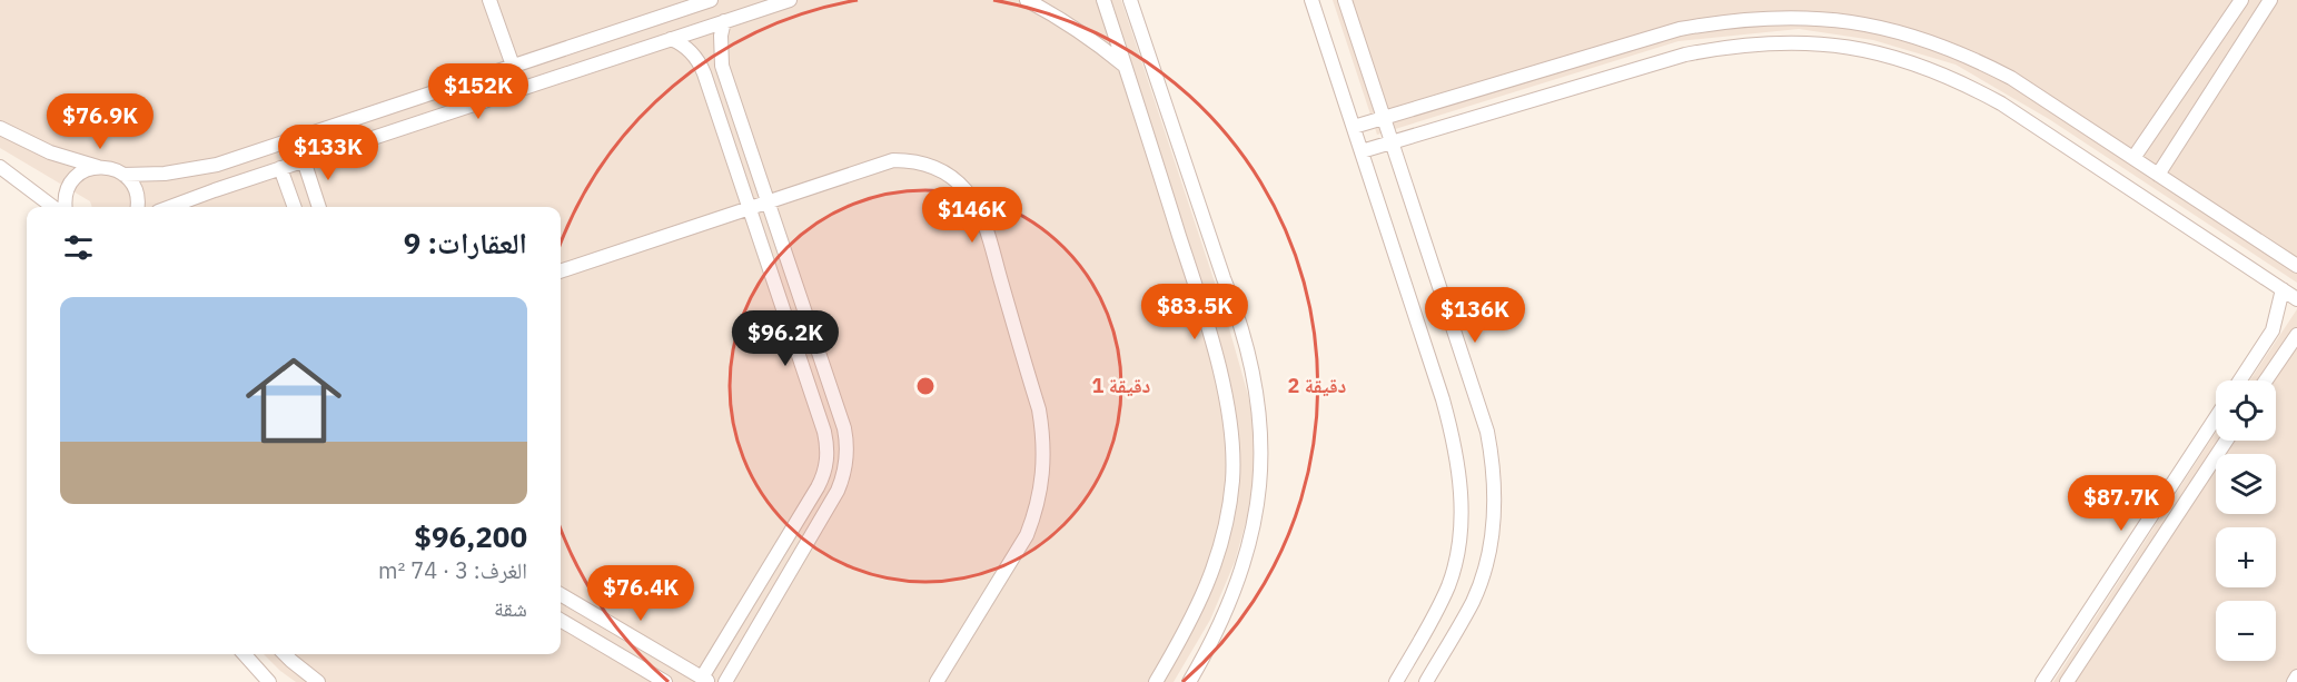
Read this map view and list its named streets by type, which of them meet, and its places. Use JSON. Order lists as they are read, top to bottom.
{
  "page": {
    "price": [
      "$152K",
      "$76.9K",
      "$133K",
      "$146K",
      "$83.5K",
      "$136K",
      "$96.2K",
      "$87.7K",
      "$76.4K"
    ],
    "heading": "العقارات: 9",
    "list": [
      {
        "name": "$96,200",
        "note": "الغرف: 3 · 74 m² · شقة"
      }
    ],
    "map_buttons": ["+", "−"]
  },
  "rings": ["1 دقيقة", "2 دقيقة"]
}
